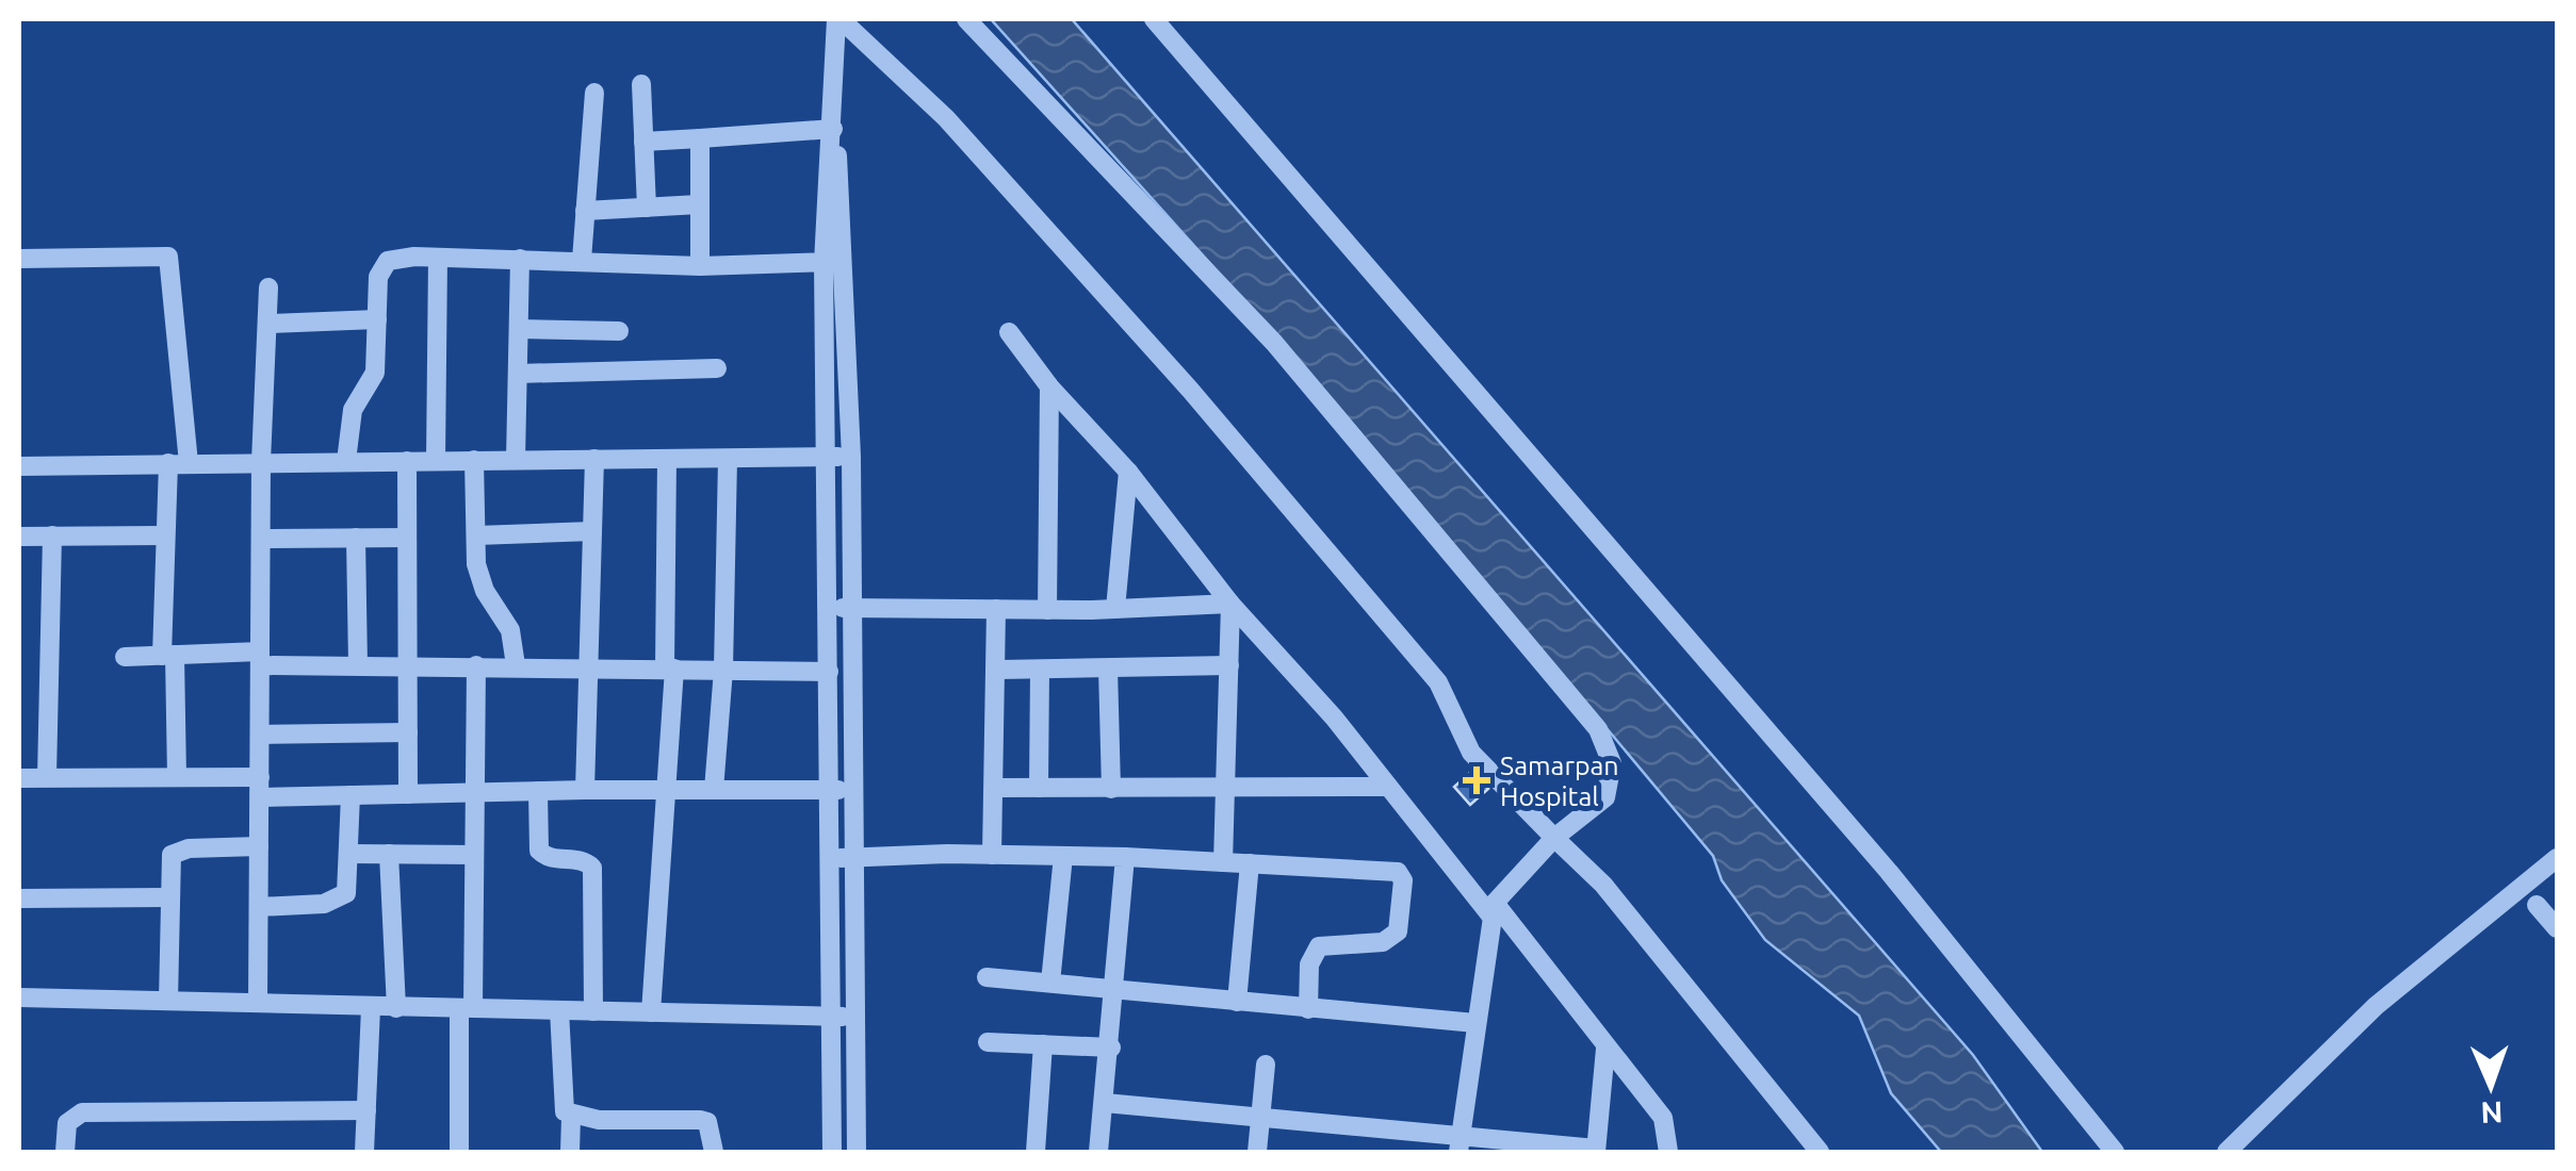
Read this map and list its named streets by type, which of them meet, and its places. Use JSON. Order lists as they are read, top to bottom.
{
  "places": {
    "health": ["Samarpan Hospital"]
  },
  "north": "bottom"
}
